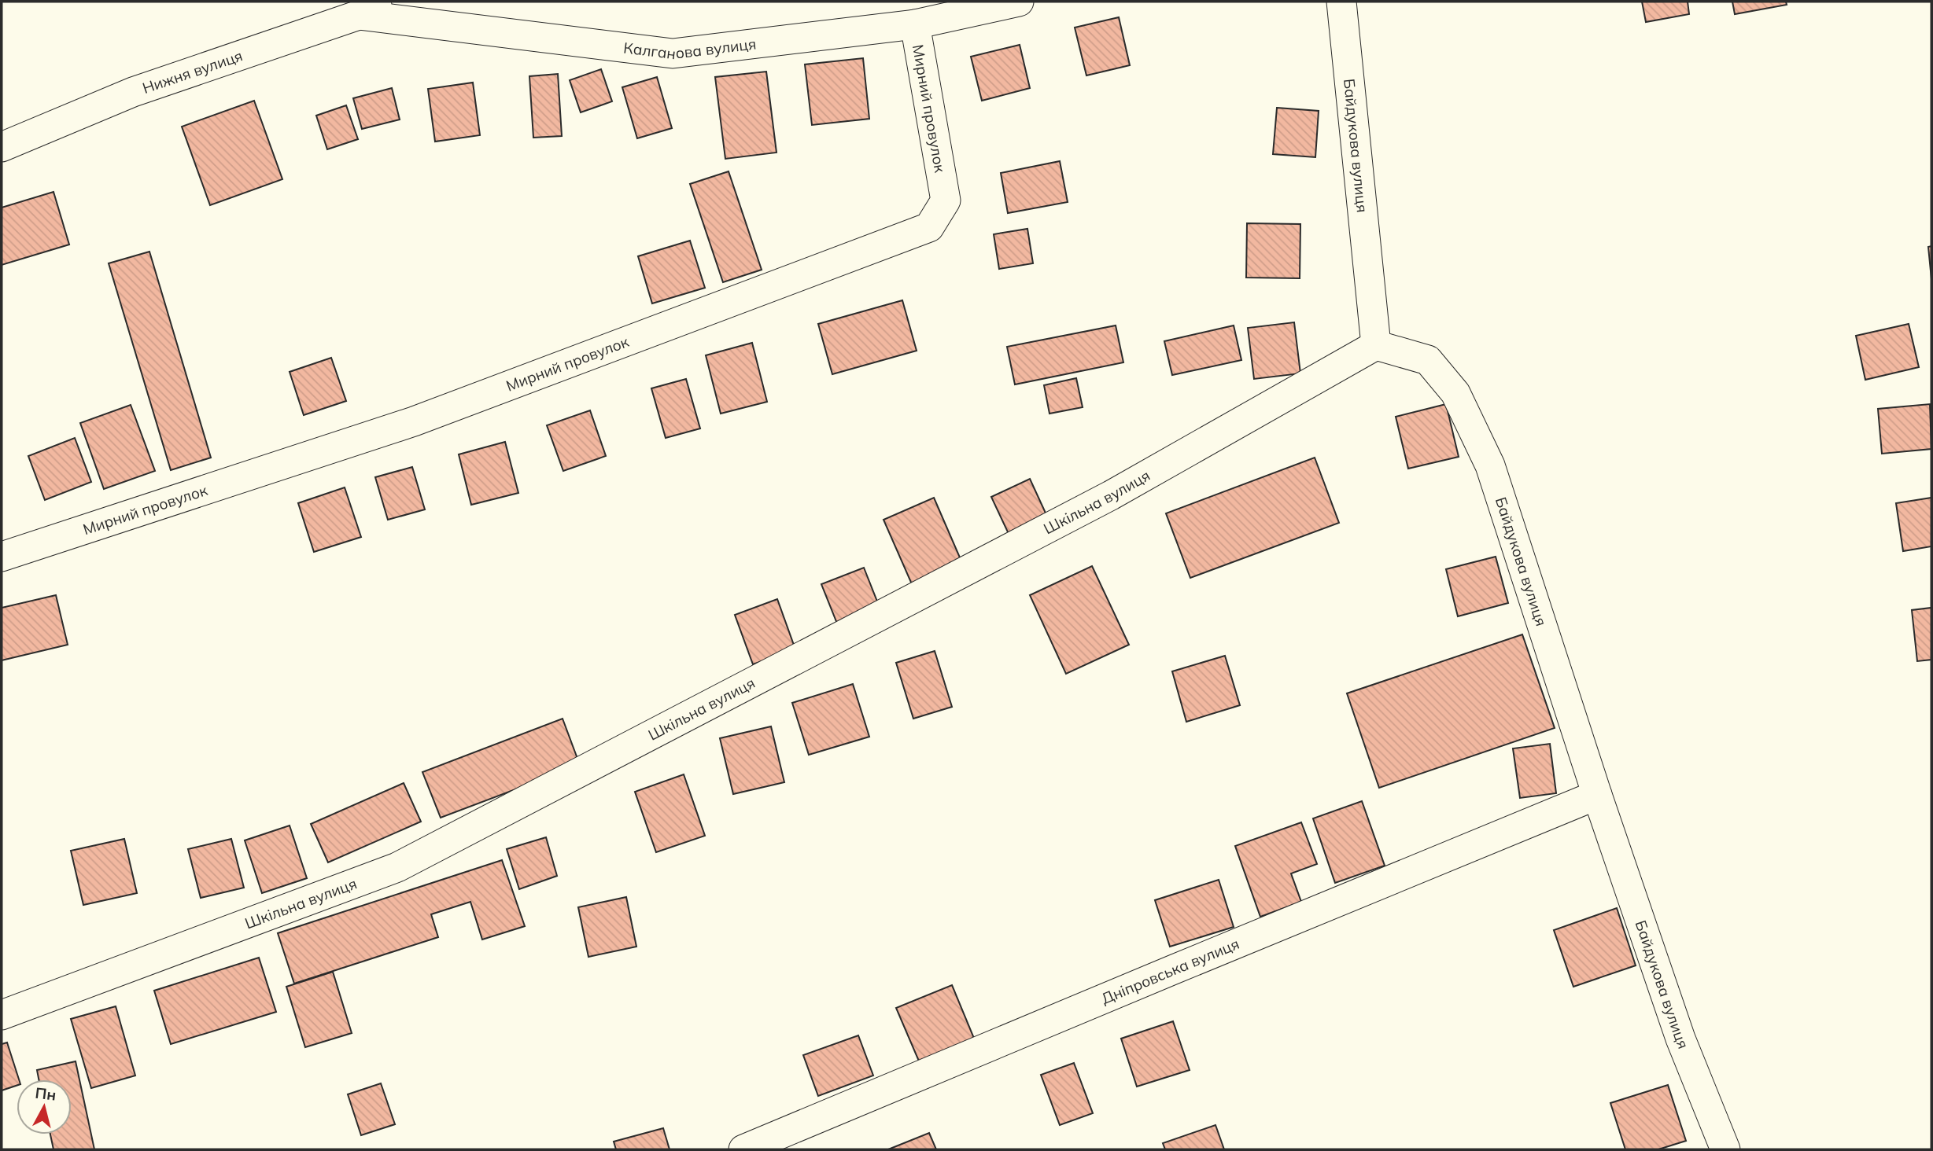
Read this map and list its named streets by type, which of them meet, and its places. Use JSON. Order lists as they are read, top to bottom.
{
  "streets": {
    "street": [
      "Калганова вулиця",
      "Нижня вулиця",
      "Мирний провулок",
      "Байдукова вулиця",
      "Шкільна вулиця",
      "Дніпровська вулиця"
    ]
  },
  "crossings": [
    ["Калганова вулиця", "Нижня вулиця"],
    ["Калганова вулиця", "Мирний провулок"],
    ["Байдукова вулиця", "Шкільна вулиця"],
    ["Байдукова вулиця", "Дніпровська вулиця"]
  ],
  "north": "top"
}
